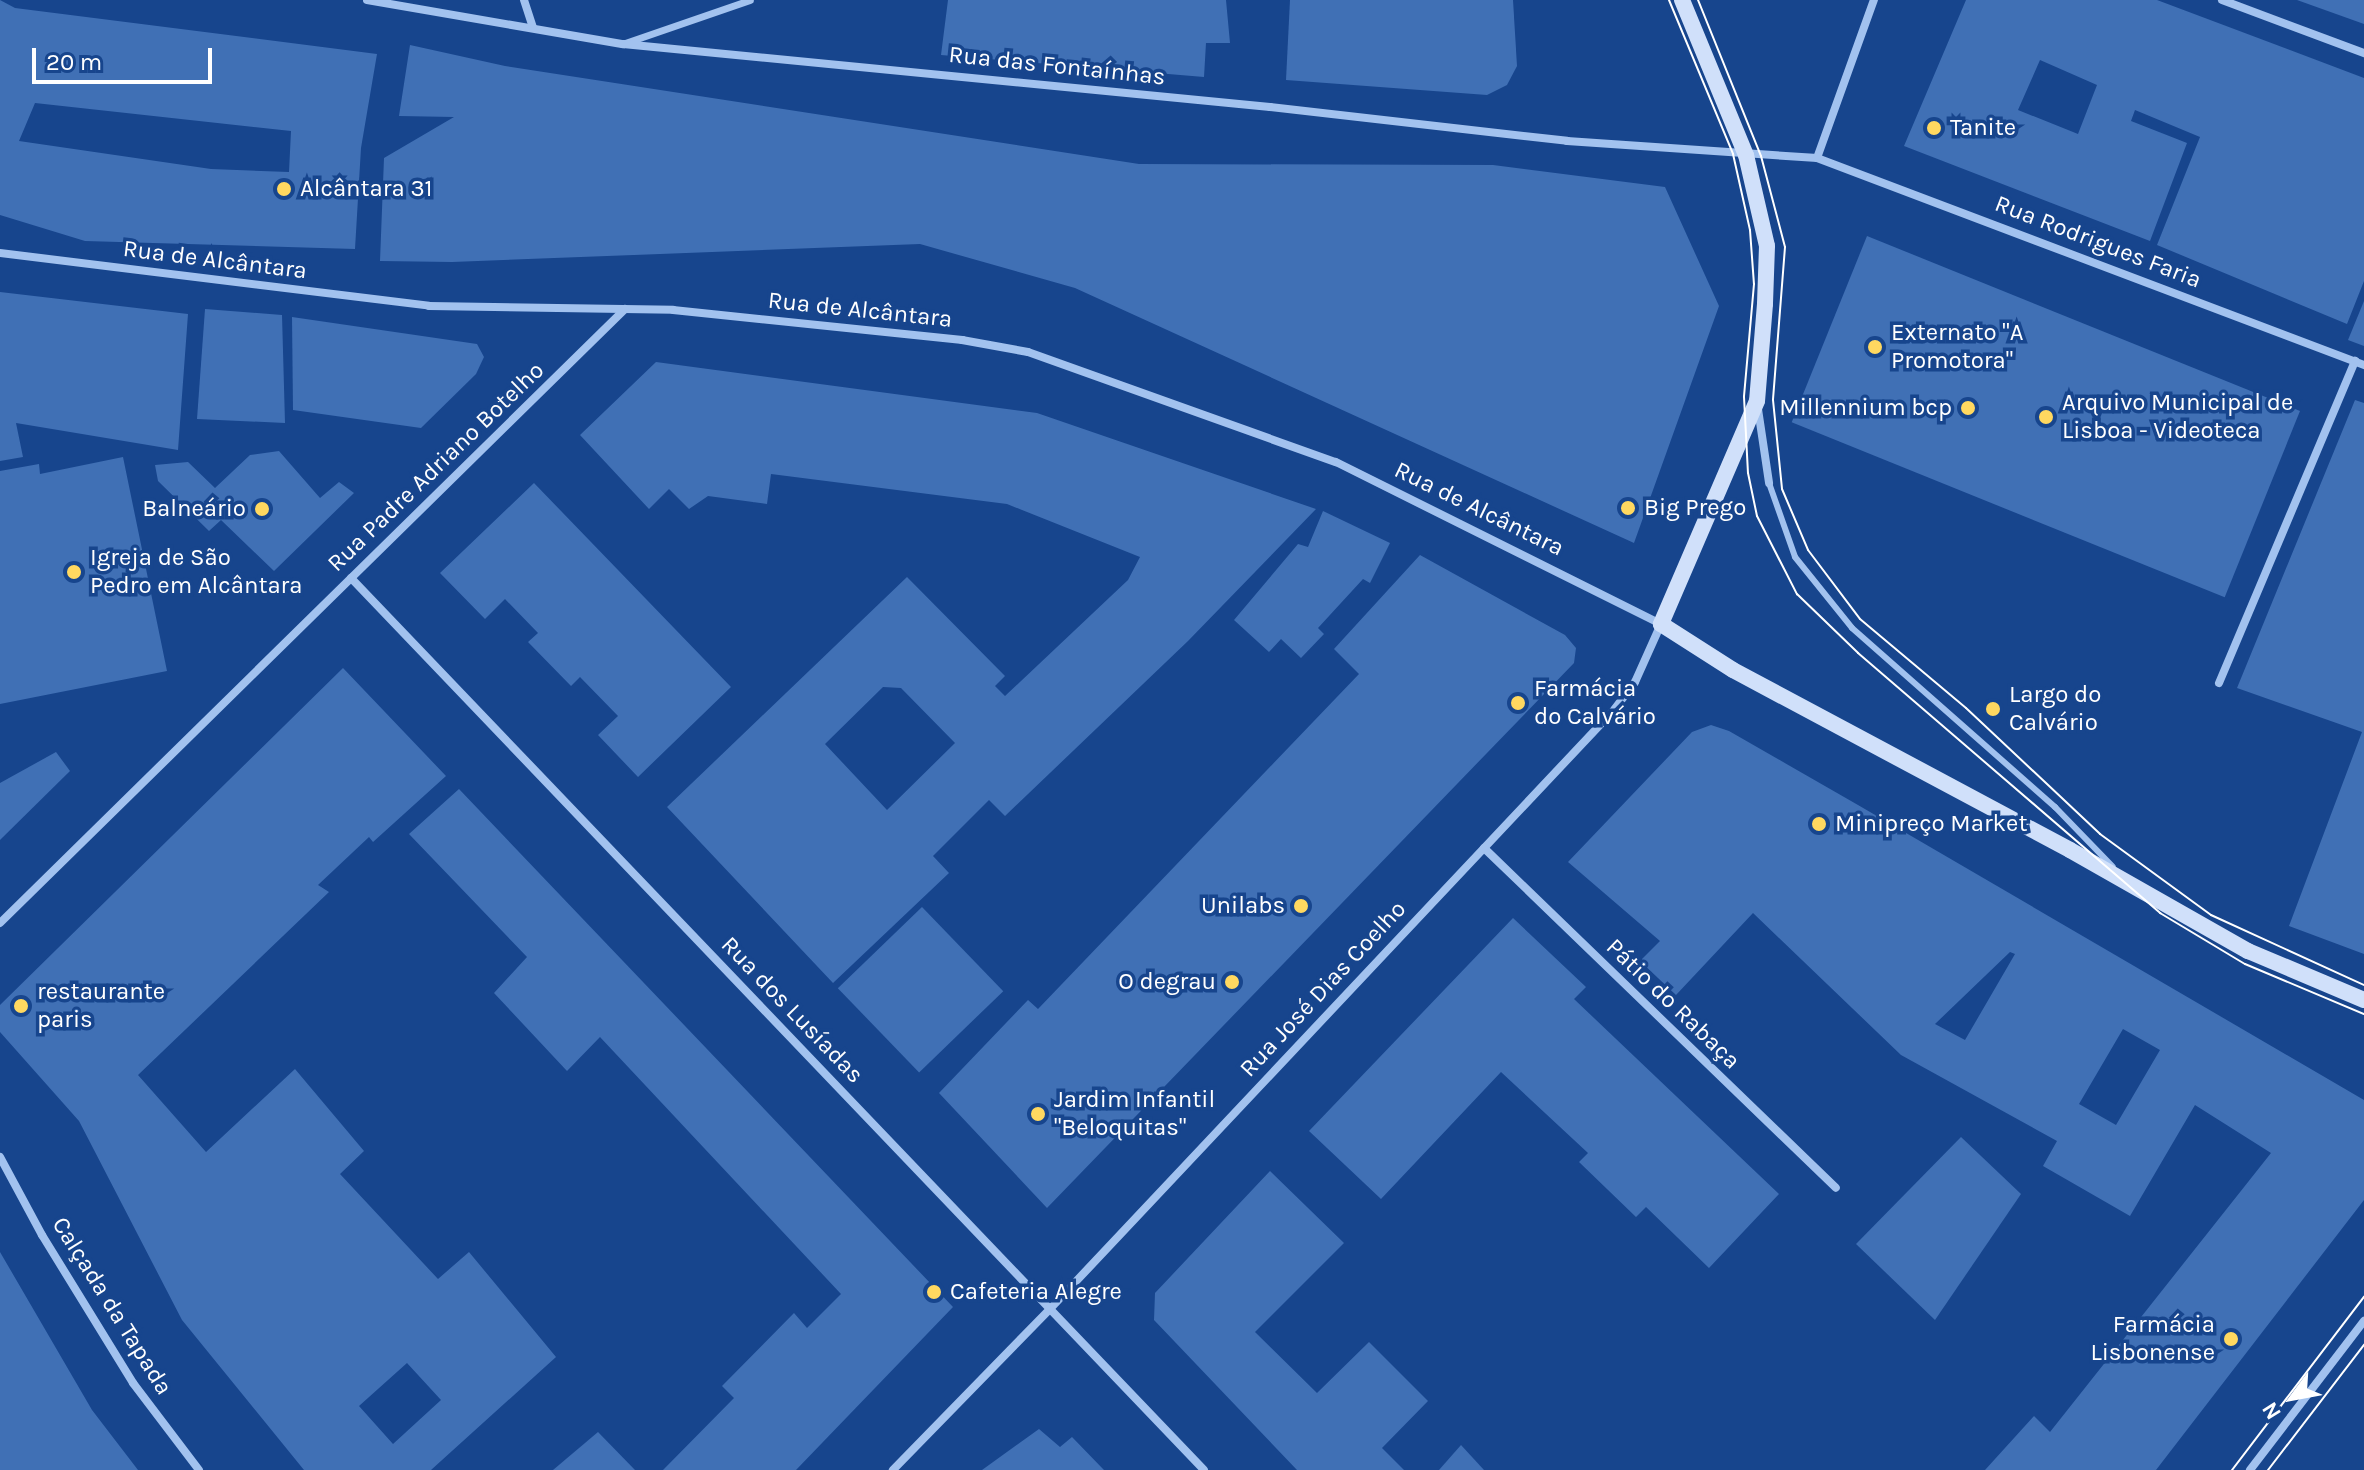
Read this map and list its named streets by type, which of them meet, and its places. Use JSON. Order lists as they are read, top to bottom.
{
  "streets": {
    "street": [
      "Rua das Fontaínhas",
      "Rua Rodrigues Faria",
      "Rua de Alcântara",
      "Rua Padre Adriano Botelho",
      "Rua José Dias Coelho",
      "Pátio do Rabaça",
      "Rua dos Lusíadas",
      "Calçada da Tapada"
    ]
  },
  "crossings": [
    ["Rua das Fontaínhas", "Rua Rodrigues Faria"],
    ["Rua de Alcântara", "Rua Padre Adriano Botelho"],
    ["Rua de Alcântara", "Rua José Dias Coelho"],
    ["Rua Padre Adriano Botelho", "Rua dos Lusíadas"],
    ["Rua José Dias Coelho", "Pátio do Rabaça"],
    ["Rua José Dias Coelho", "Rua dos Lusíadas"]
  ],
  "places": [
    "Tanite",
    "Alcântara 31",
    "Externato \"A Promotora\"",
    "Millennium bcp",
    "Arquivo Municipal de Lisboa - Videoteca",
    "Big Prego",
    "Balneário",
    "Igreja de São Pedro em Alcântara",
    "Farmácia do Calvário",
    "Largo do Calvário",
    "Minipreço Market",
    "Unilabs",
    "O degrau",
    "restaurante paris",
    "Jardim Infantil \"Beloquitas\"",
    "Cafeteria Alegre",
    "Farmácia Lisbonense"
  ],
  "scale_bar": "20 m",
  "north": "bottom left"
}
